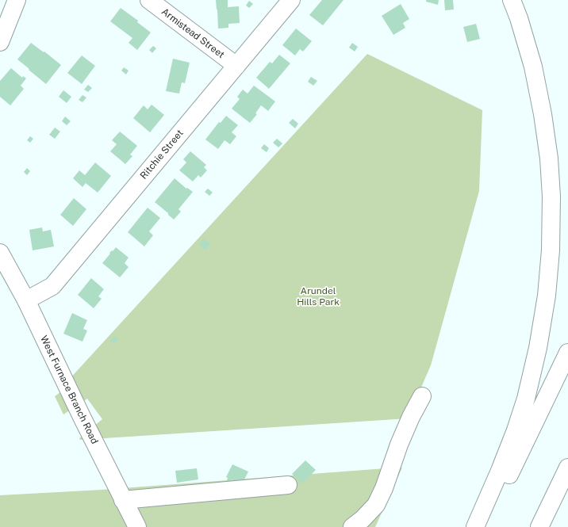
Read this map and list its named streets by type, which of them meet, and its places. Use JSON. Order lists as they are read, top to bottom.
{
  "streets": {
    "main road": ["Armistead Street", "Ritchie Street", "West Furnace Branch Road"]
  },
  "crossings": [
    ["Armistead Street", "Ritchie Street"],
    ["Ritchie Street", "West Furnace Branch Road"]
  ],
  "parks": ["Arundel Hills Park"]
}
